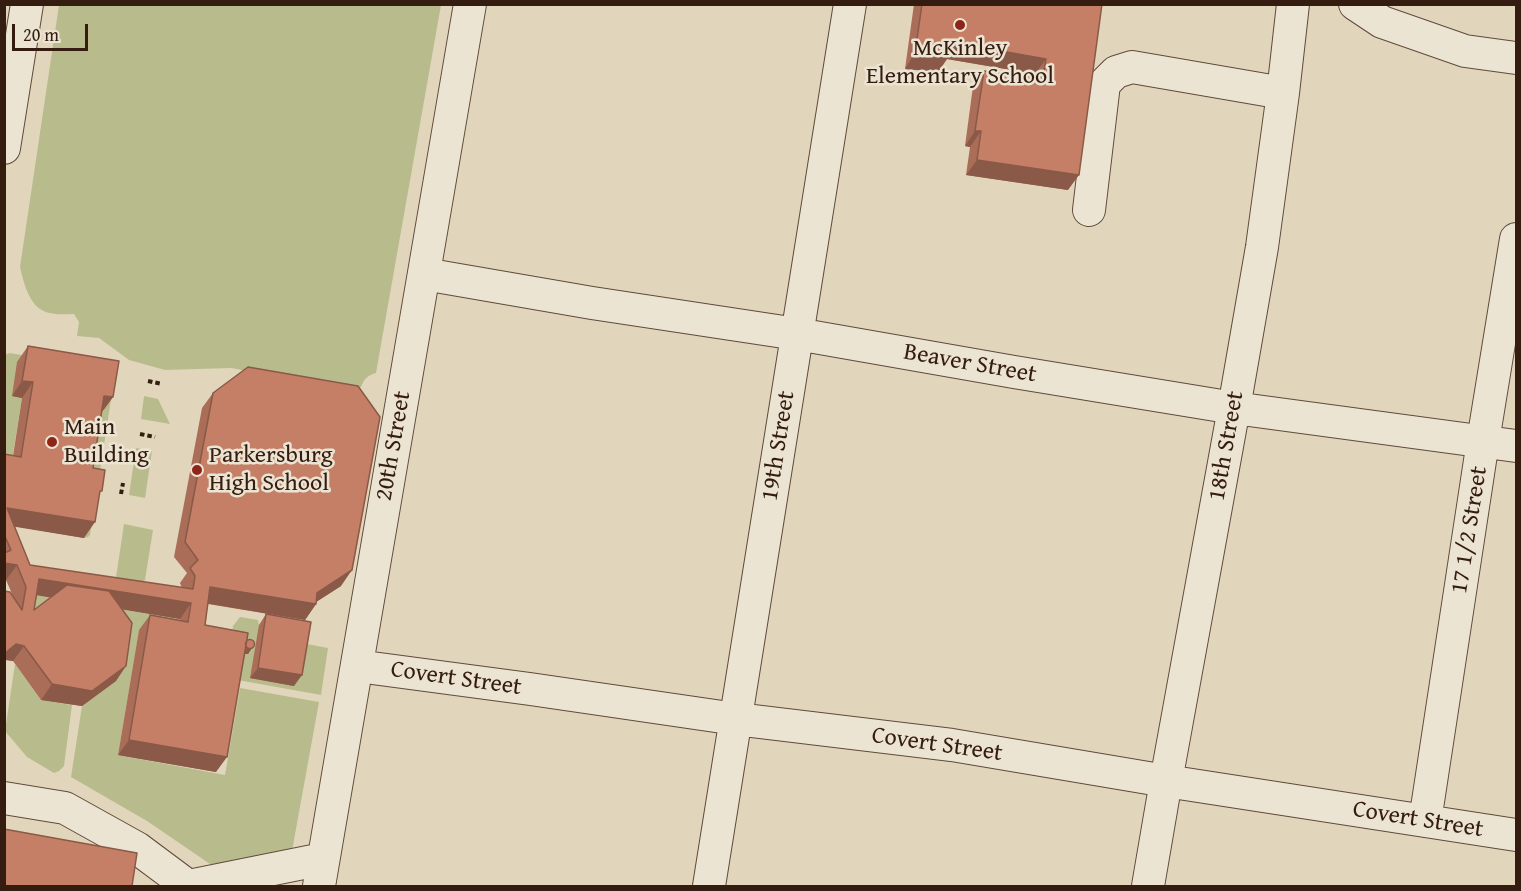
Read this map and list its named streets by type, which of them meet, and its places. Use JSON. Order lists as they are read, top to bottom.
{
  "streets": {
    "street": [
      "Beaver Street",
      "20th Street",
      "19th Street",
      "18th Street",
      "17 1/2 Street",
      "Covert Street"
    ]
  },
  "crossings": [
    ["Beaver Street", "20th Street"],
    ["Beaver Street", "19th Street"],
    ["Beaver Street", "18th Street"],
    ["Beaver Street", "17 1/2 Street"],
    ["20th Street", "Covert Street"],
    ["19th Street", "Covert Street"],
    ["18th Street", "Covert Street"],
    ["17 1/2 Street", "Covert Street"]
  ],
  "places": ["McKinley Elementary School", "Main Building", "Parkersburg High School"],
  "scale_bar": "20 m"
}
